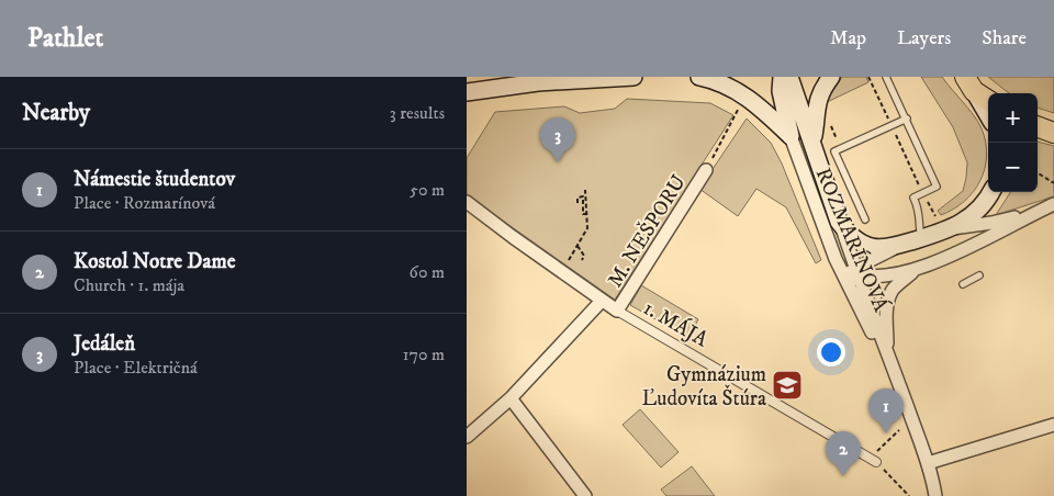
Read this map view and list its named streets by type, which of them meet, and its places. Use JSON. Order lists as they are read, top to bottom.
{
  "streets": {
    "street": ["M. NEŠPORU", "ROZMARÍNOVÁ", "1. MÁJA"]
  },
  "crossings": [
    ["M. NEŠPORU", "1. MÁJA"]
  ],
  "places": {
    "school or university": ["Gymnázium Ľudovíta Štúra"]
  },
  "page": {
    "header": "Pathlet",
    "nav": ["Map", "Layers", "Share"],
    "heading": ["Nearby", "3 results"],
    "map_buttons": ["+", "−"],
    "pins": ["3", "1", "2"],
    "list": [
      {
        "mark": "1",
        "name": "Námestie študentov",
        "note": "Place · Rozmarínová",
        "value": "50 m"
      },
      {
        "mark": "2",
        "name": "Kostol Notre Dame",
        "note": "Church · 1. mája",
        "value": "60 m"
      },
      {
        "mark": "3",
        "name": "Jedáleň",
        "note": "Place · Električná",
        "value": "170 m"
      }
    ]
  }
}
